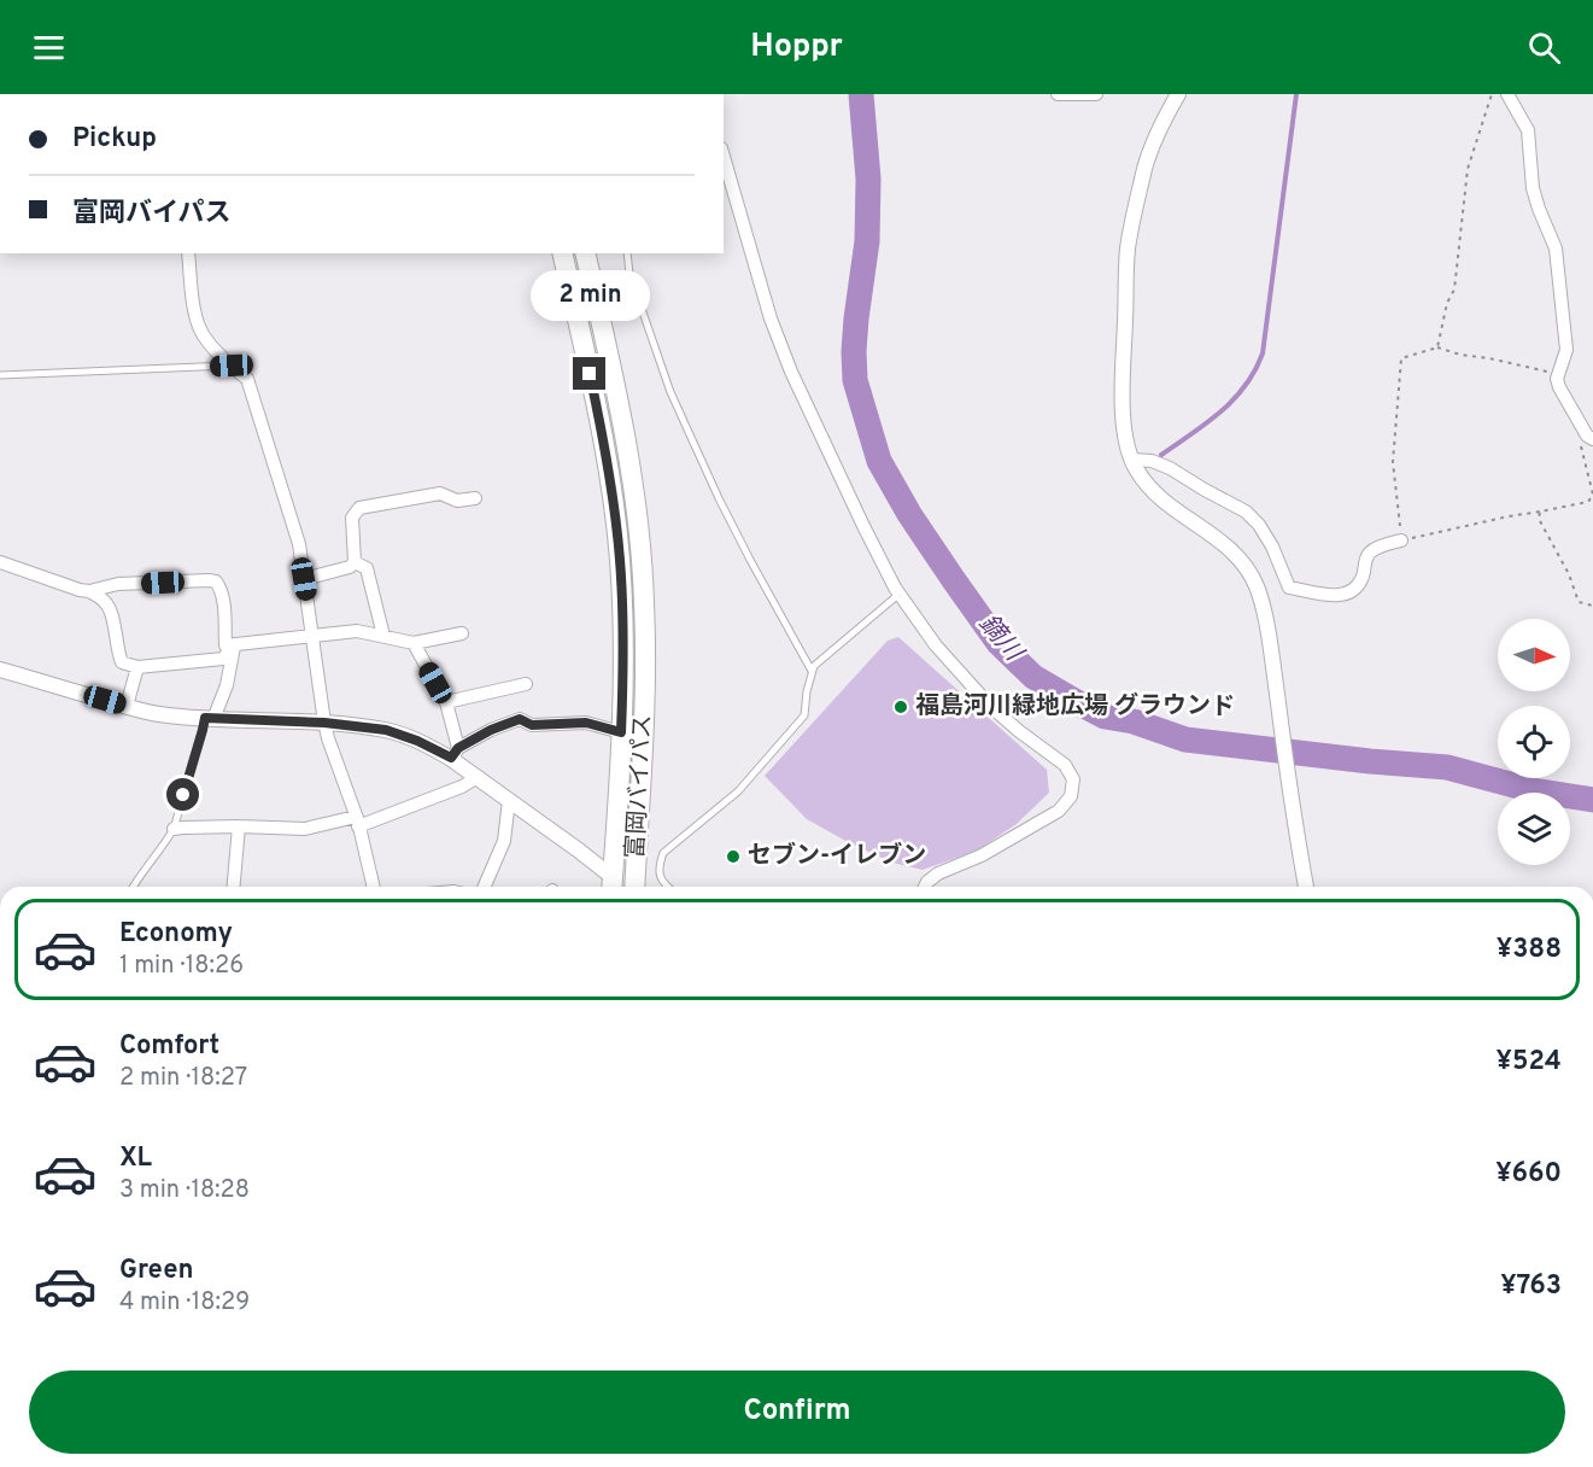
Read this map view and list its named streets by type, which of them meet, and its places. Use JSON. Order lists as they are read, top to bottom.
{
  "streets": {
    "highway": ["富岡バイパス"]
  },
  "water": ["鏑川"],
  "places": ["福島河川緑地広場 グラウンド", "セブン-イレブン"],
  "north": "right",
  "page": {
    "header": "Hoppr",
    "banner": ["Pickup", "富岡バイパス"],
    "bubble": "2 min",
    "list": [
      {
        "name": "Economy",
        "note": "1 min · 18:26",
        "value": "¥388"
      },
      {
        "name": "Comfort",
        "note": "2 min · 18:27",
        "value": "¥524"
      },
      {
        "name": "XL",
        "note": "3 min · 18:28",
        "value": "¥660"
      },
      {
        "name": "Green",
        "note": "4 min · 18:29",
        "value": "¥763"
      }
    ],
    "buttons": "Confirm"
  }
}
